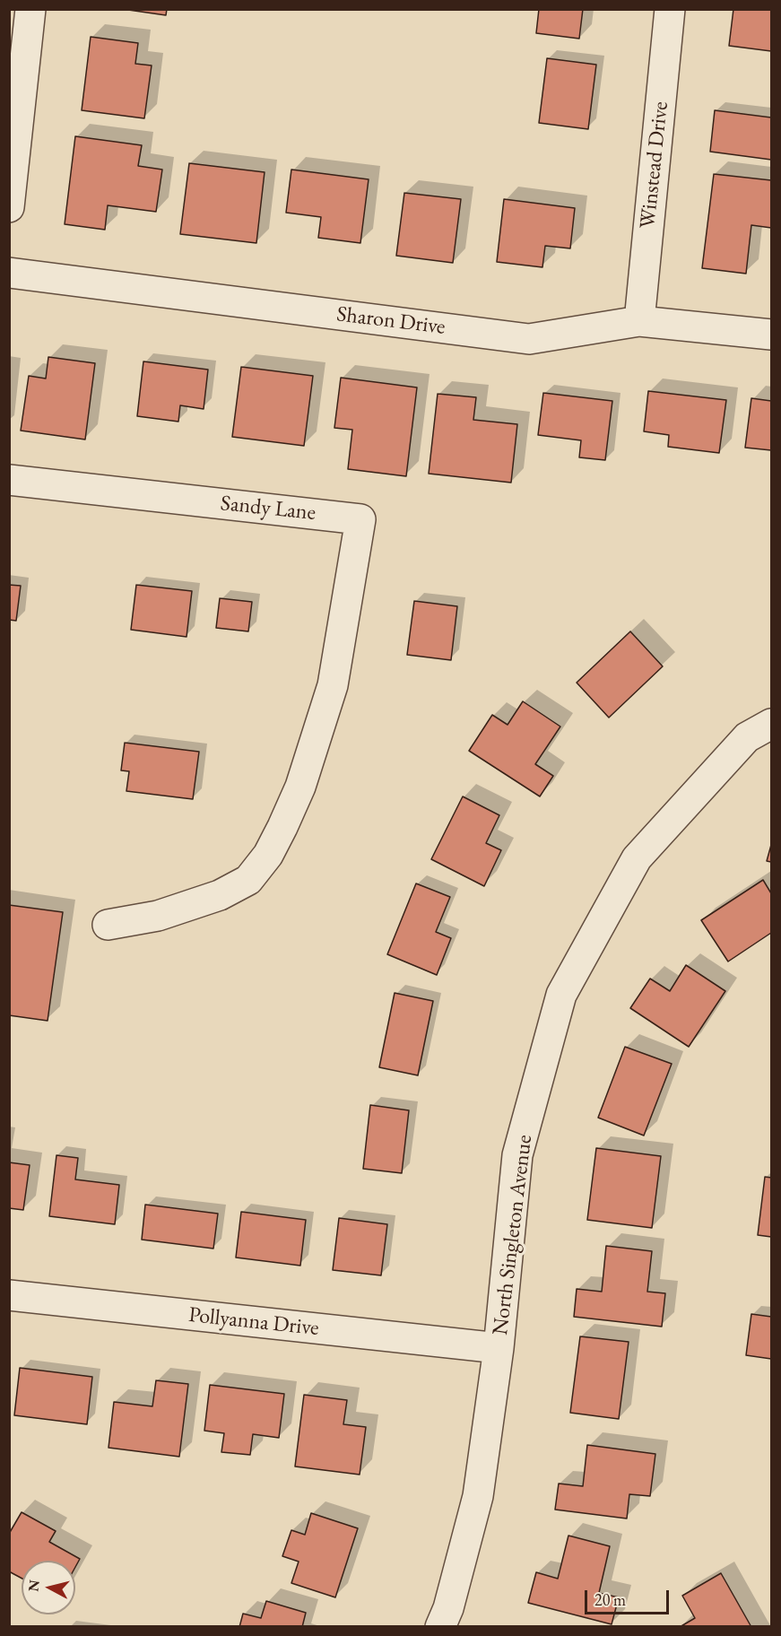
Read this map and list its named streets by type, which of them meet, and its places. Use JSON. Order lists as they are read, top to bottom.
{
  "streets": {
    "street": [
      "Winstead Drive",
      "Sharon Drive",
      "Sandy Lane",
      "North Singleton Avenue",
      "Pollyanna Drive"
    ]
  },
  "crossings": [
    ["Winstead Drive", "Sharon Drive"],
    ["North Singleton Avenue", "Pollyanna Drive"]
  ],
  "scale_bar": "20 m",
  "north": "left"
}
